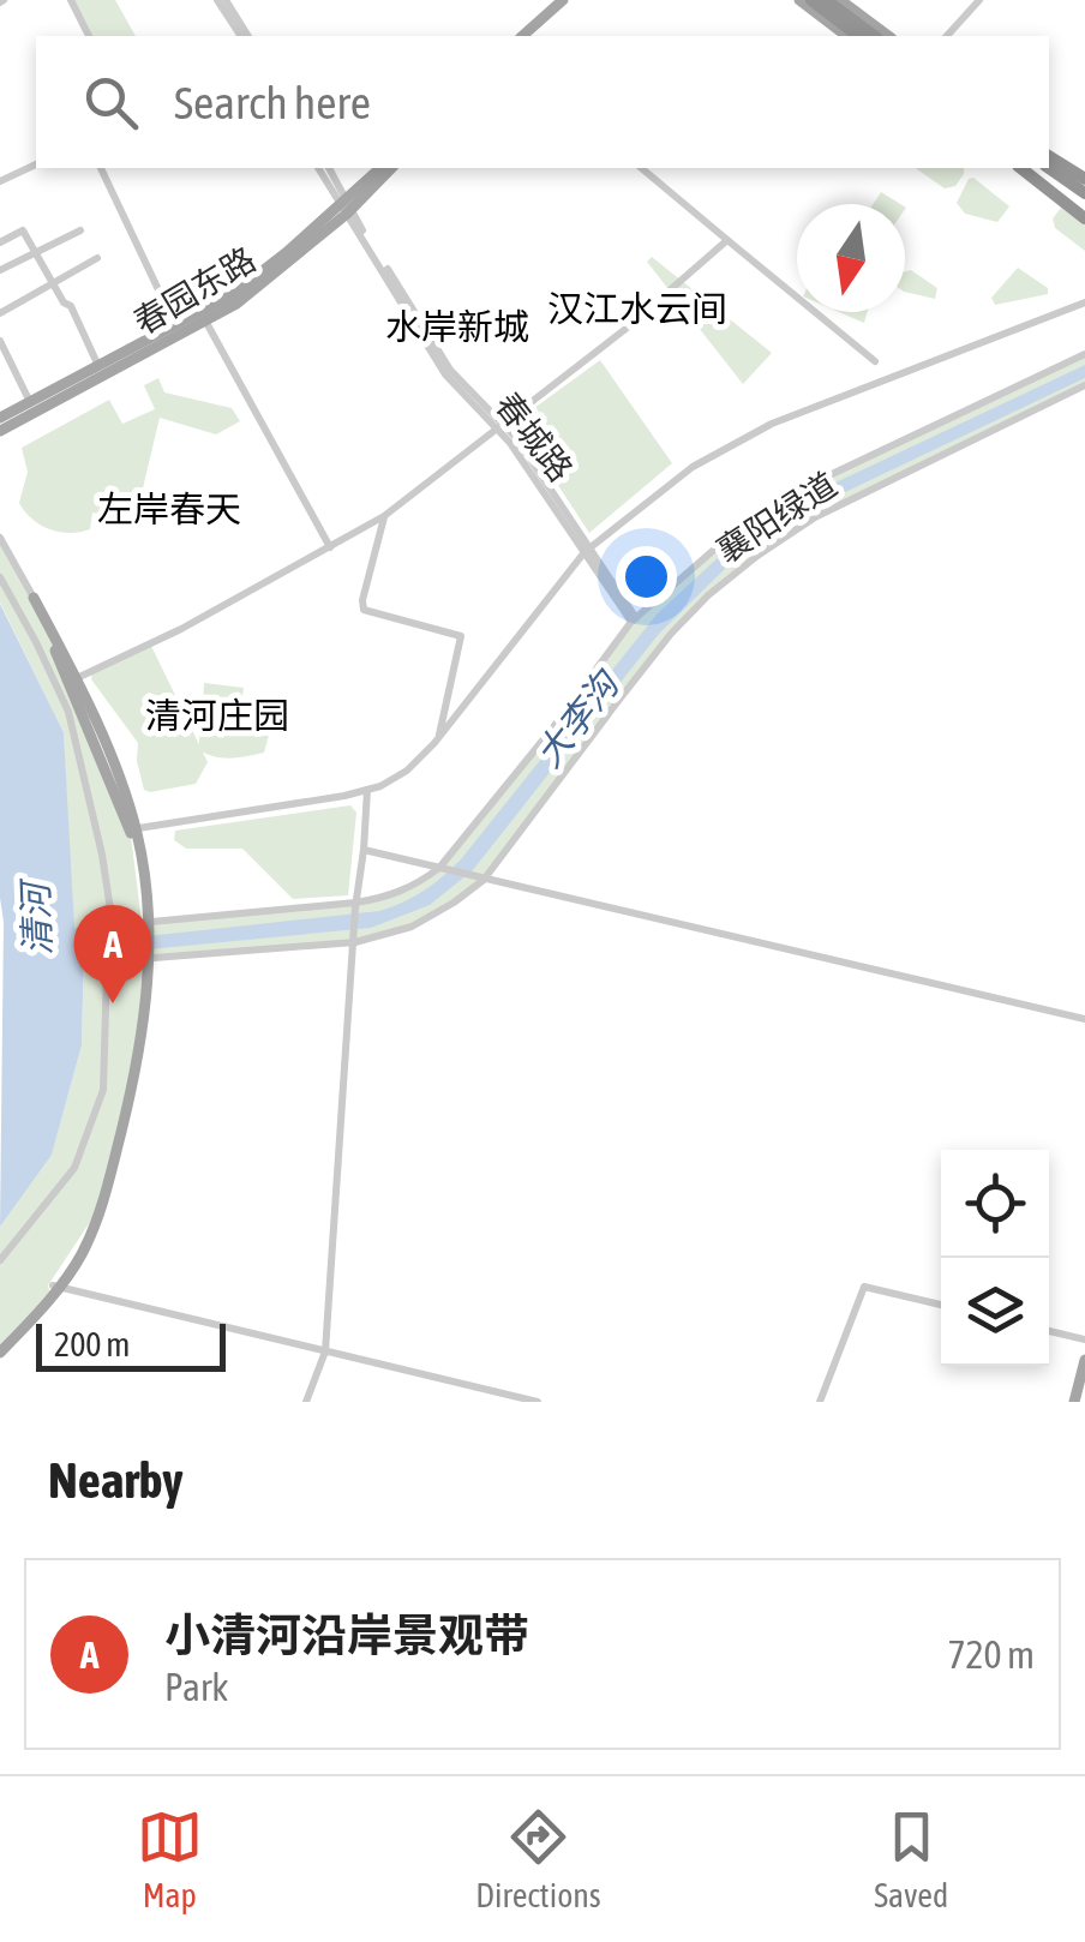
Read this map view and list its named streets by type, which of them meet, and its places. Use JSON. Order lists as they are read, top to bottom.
{
  "streets": {
    "main road": ["春园东路"],
    "street": ["春城路", "襄阳绿道"]
  },
  "crossings": [
    ["春园东路", "春城路"]
  ],
  "districts": [
    "汉江水云间",
    "水岸新城",
    "左岸春天",
    "清河庄园"
  ],
  "water": ["大李沟", "清河"],
  "scale_bar": "200 m",
  "north": "bottom",
  "page": {
    "search": "Search here",
    "pins": "A",
    "scale": "200 m",
    "heading": "Nearby",
    "list": [
      {
        "mark": "A",
        "name": "小清河沿岸景观带",
        "note": "Park",
        "value": "720 m"
      }
    ],
    "nav": ["Map", "Directions", "Saved"]
  }
}
